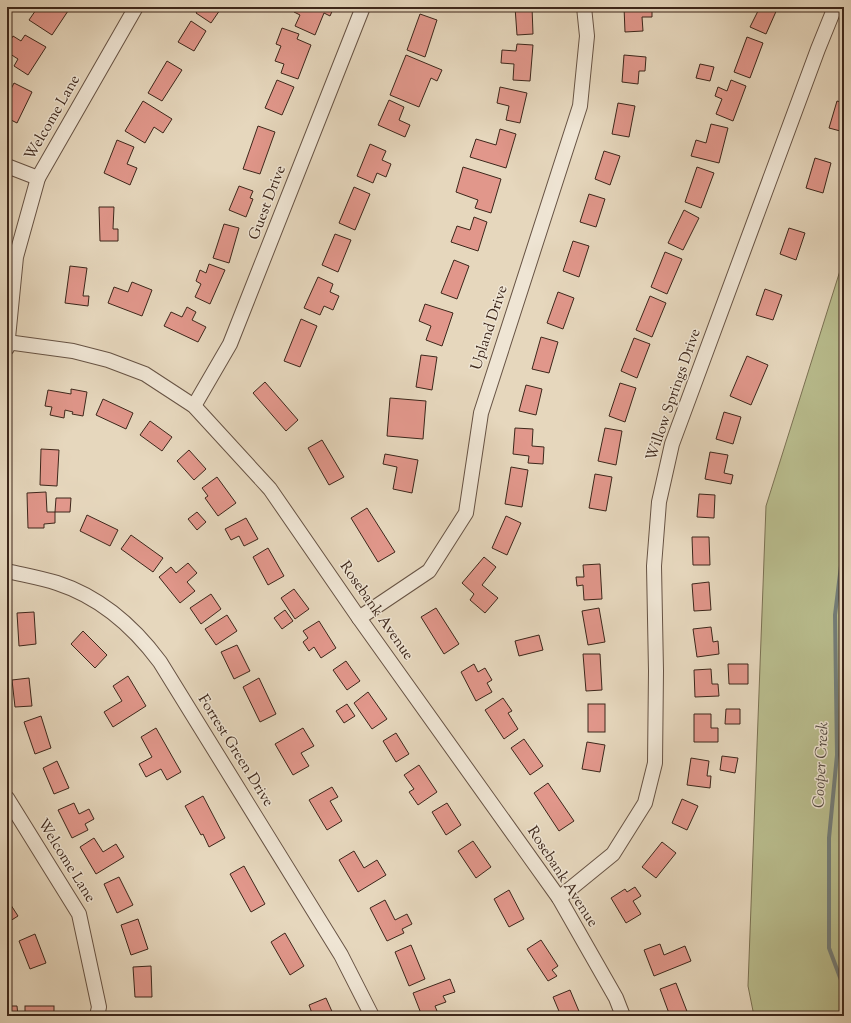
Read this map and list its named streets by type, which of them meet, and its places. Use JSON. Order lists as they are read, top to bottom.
{
  "streets": {
    "street": [
      "Welcome Lane",
      "Guest Drive",
      "Upland Drive",
      "Willow Springs Drive",
      "Rosebank Avenue",
      "Forrest Green Drive"
    ]
  },
  "crossings": [
    ["Welcome Lane", "Rosebank Avenue"],
    ["Guest Drive", "Rosebank Avenue"],
    ["Upland Drive", "Rosebank Avenue"],
    ["Willow Springs Drive", "Rosebank Avenue"]
  ],
  "water": ["Cooper Creek"]
}
